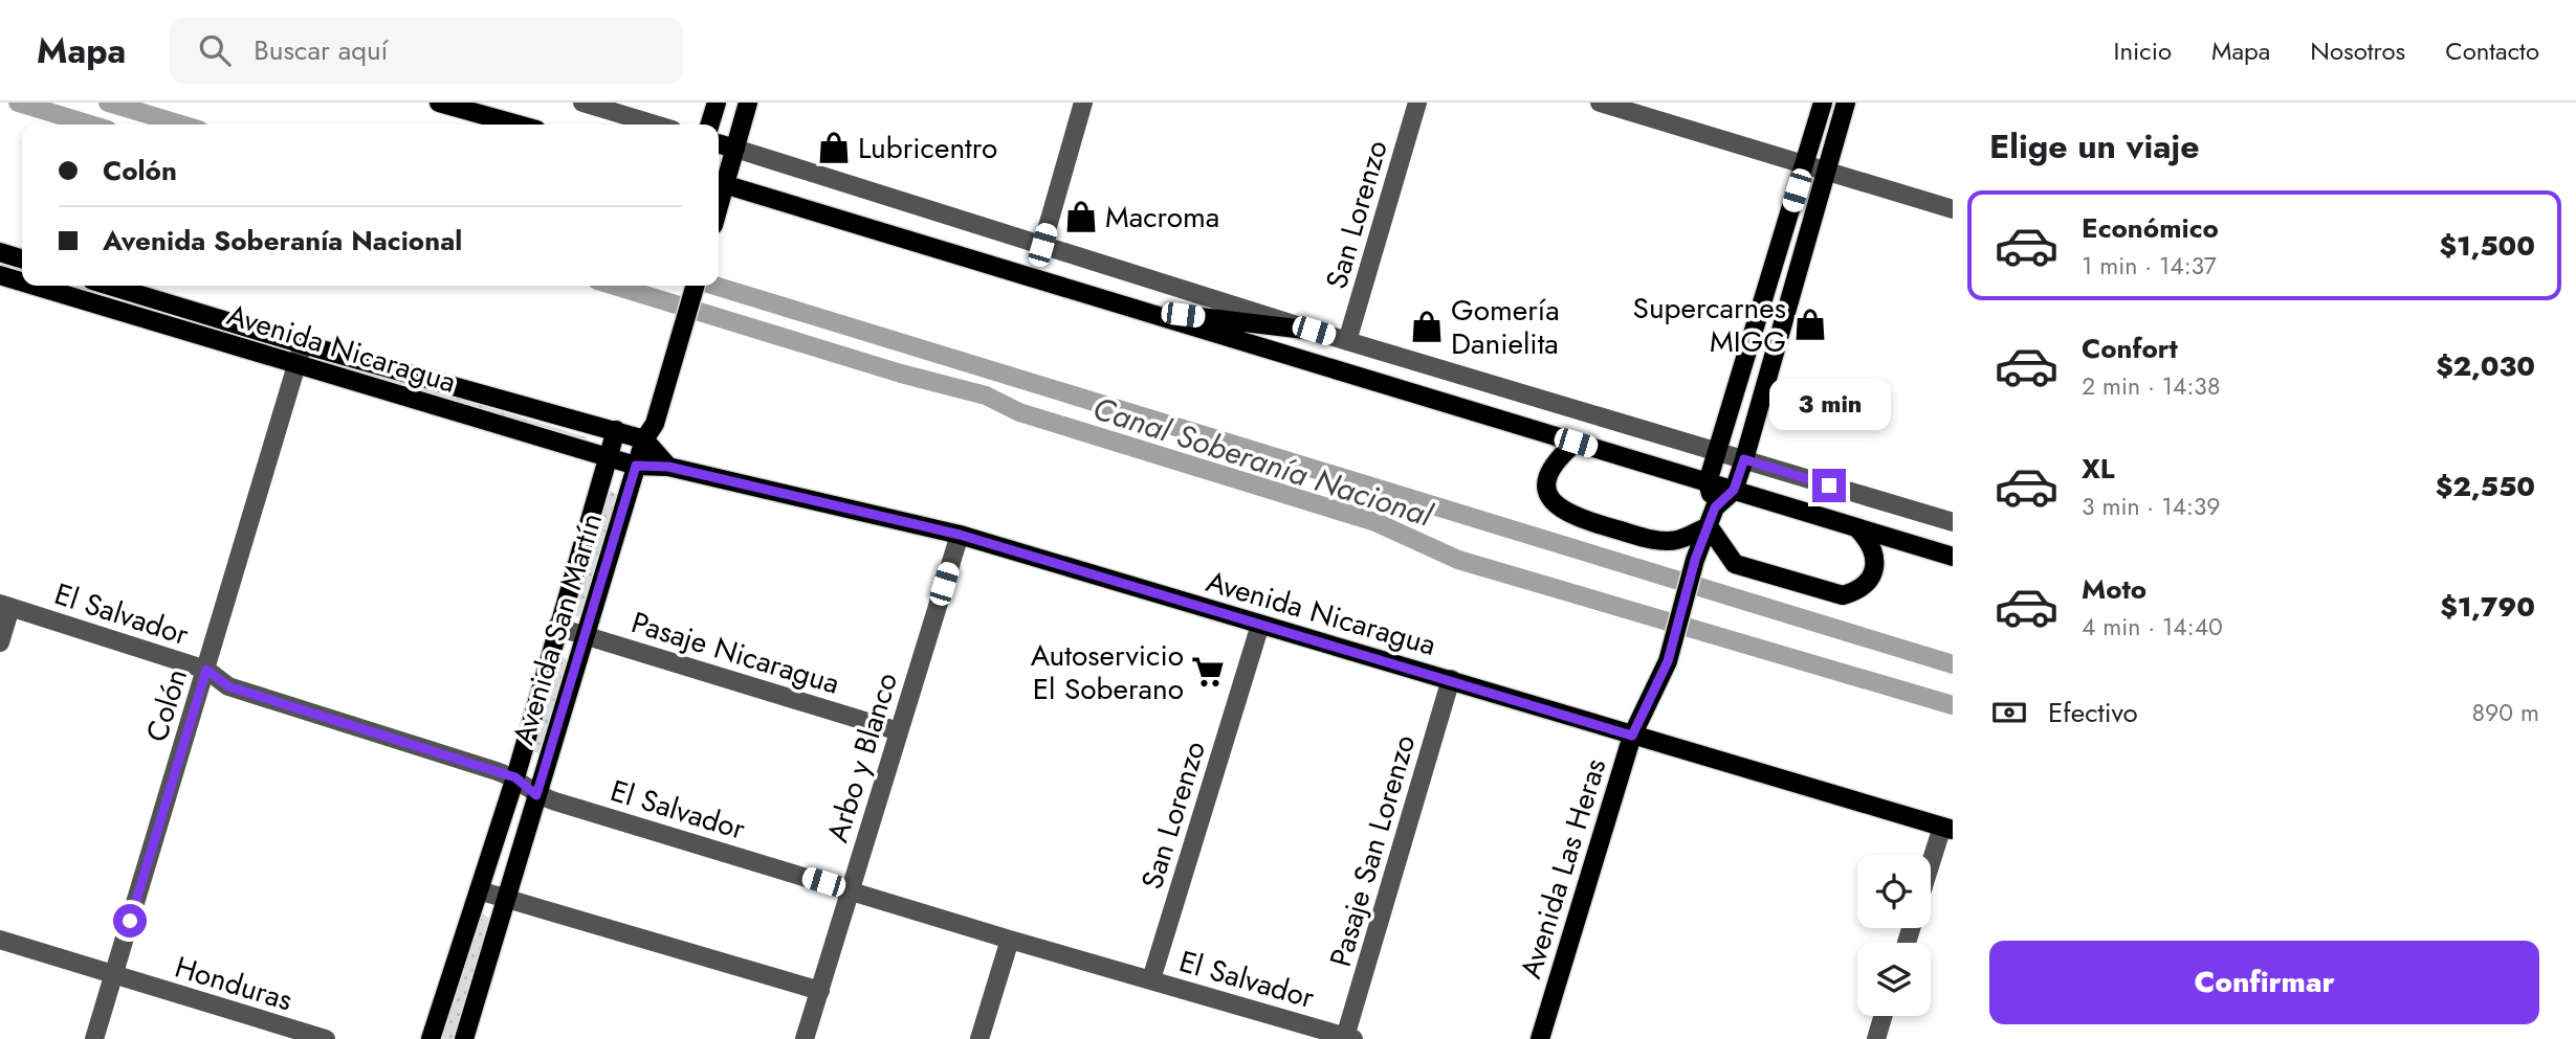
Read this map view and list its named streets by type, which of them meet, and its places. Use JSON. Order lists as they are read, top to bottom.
{
  "streets": {
    "main road": ["Avenida Nicaragua", "Avenida San Martín", "Avenida Las Heras"],
    "street": [
      "San Lorenzo",
      "El Salvador",
      "Pasaje Nicaragua",
      "Colón",
      "Arbo y Blanco",
      "Pasaje San Lorenzo",
      "Honduras"
    ]
  },
  "crossings": [
    ["San Lorenzo", "Avenida Nicaragua"],
    ["San Lorenzo", "El Salvador"],
    ["Avenida Nicaragua", "Avenida San Martín"],
    ["Avenida Nicaragua", "Colón"],
    ["Avenida Nicaragua", "Arbo y Blanco"],
    ["Avenida Nicaragua", "Pasaje San Lorenzo"],
    ["Avenida Nicaragua", "Avenida Las Heras"],
    ["El Salvador", "Avenida San Martín"],
    ["El Salvador", "Colón"],
    ["El Salvador", "Arbo y Blanco"],
    ["El Salvador", "Pasaje San Lorenzo"],
    ["Avenida San Martín", "Pasaje Nicaragua"],
    ["Pasaje Nicaragua", "Arbo y Blanco"],
    ["Colón", "Honduras"]
  ],
  "water": ["Canal Soberanía Nacional"],
  "places": {
    "shop": [
      "Lubricentro",
      "Macroma",
      "Supercarnes MIGG",
      "Gomería Danielita"
    ],
    "supermarket": ["Autoservicio El Soberano"]
  },
  "page": {
    "header": "Mapa",
    "search": "Buscar aquí",
    "nav": [
      "Inicio",
      "Mapa",
      "Nosotros",
      "Contacto"
    ],
    "heading": "Elige un viaje",
    "banner": ["Colón", "Avenida Soberanía Nacional"],
    "list": [
      {
        "name": "Económico",
        "note": "1 min · 14:37",
        "value": "$1,500"
      },
      {
        "name": "Confort",
        "note": "2 min · 14:38",
        "value": "$2,030"
      },
      {
        "name": "XL",
        "note": "3 min · 14:39",
        "value": "$2,550"
      },
      {
        "name": "Moto",
        "note": "4 min · 14:40",
        "value": "$1,790"
      }
    ],
    "bubble": "3 min",
    "pay": ["Efectivo", "890 m"],
    "buttons": "Confirmar"
  }
}
